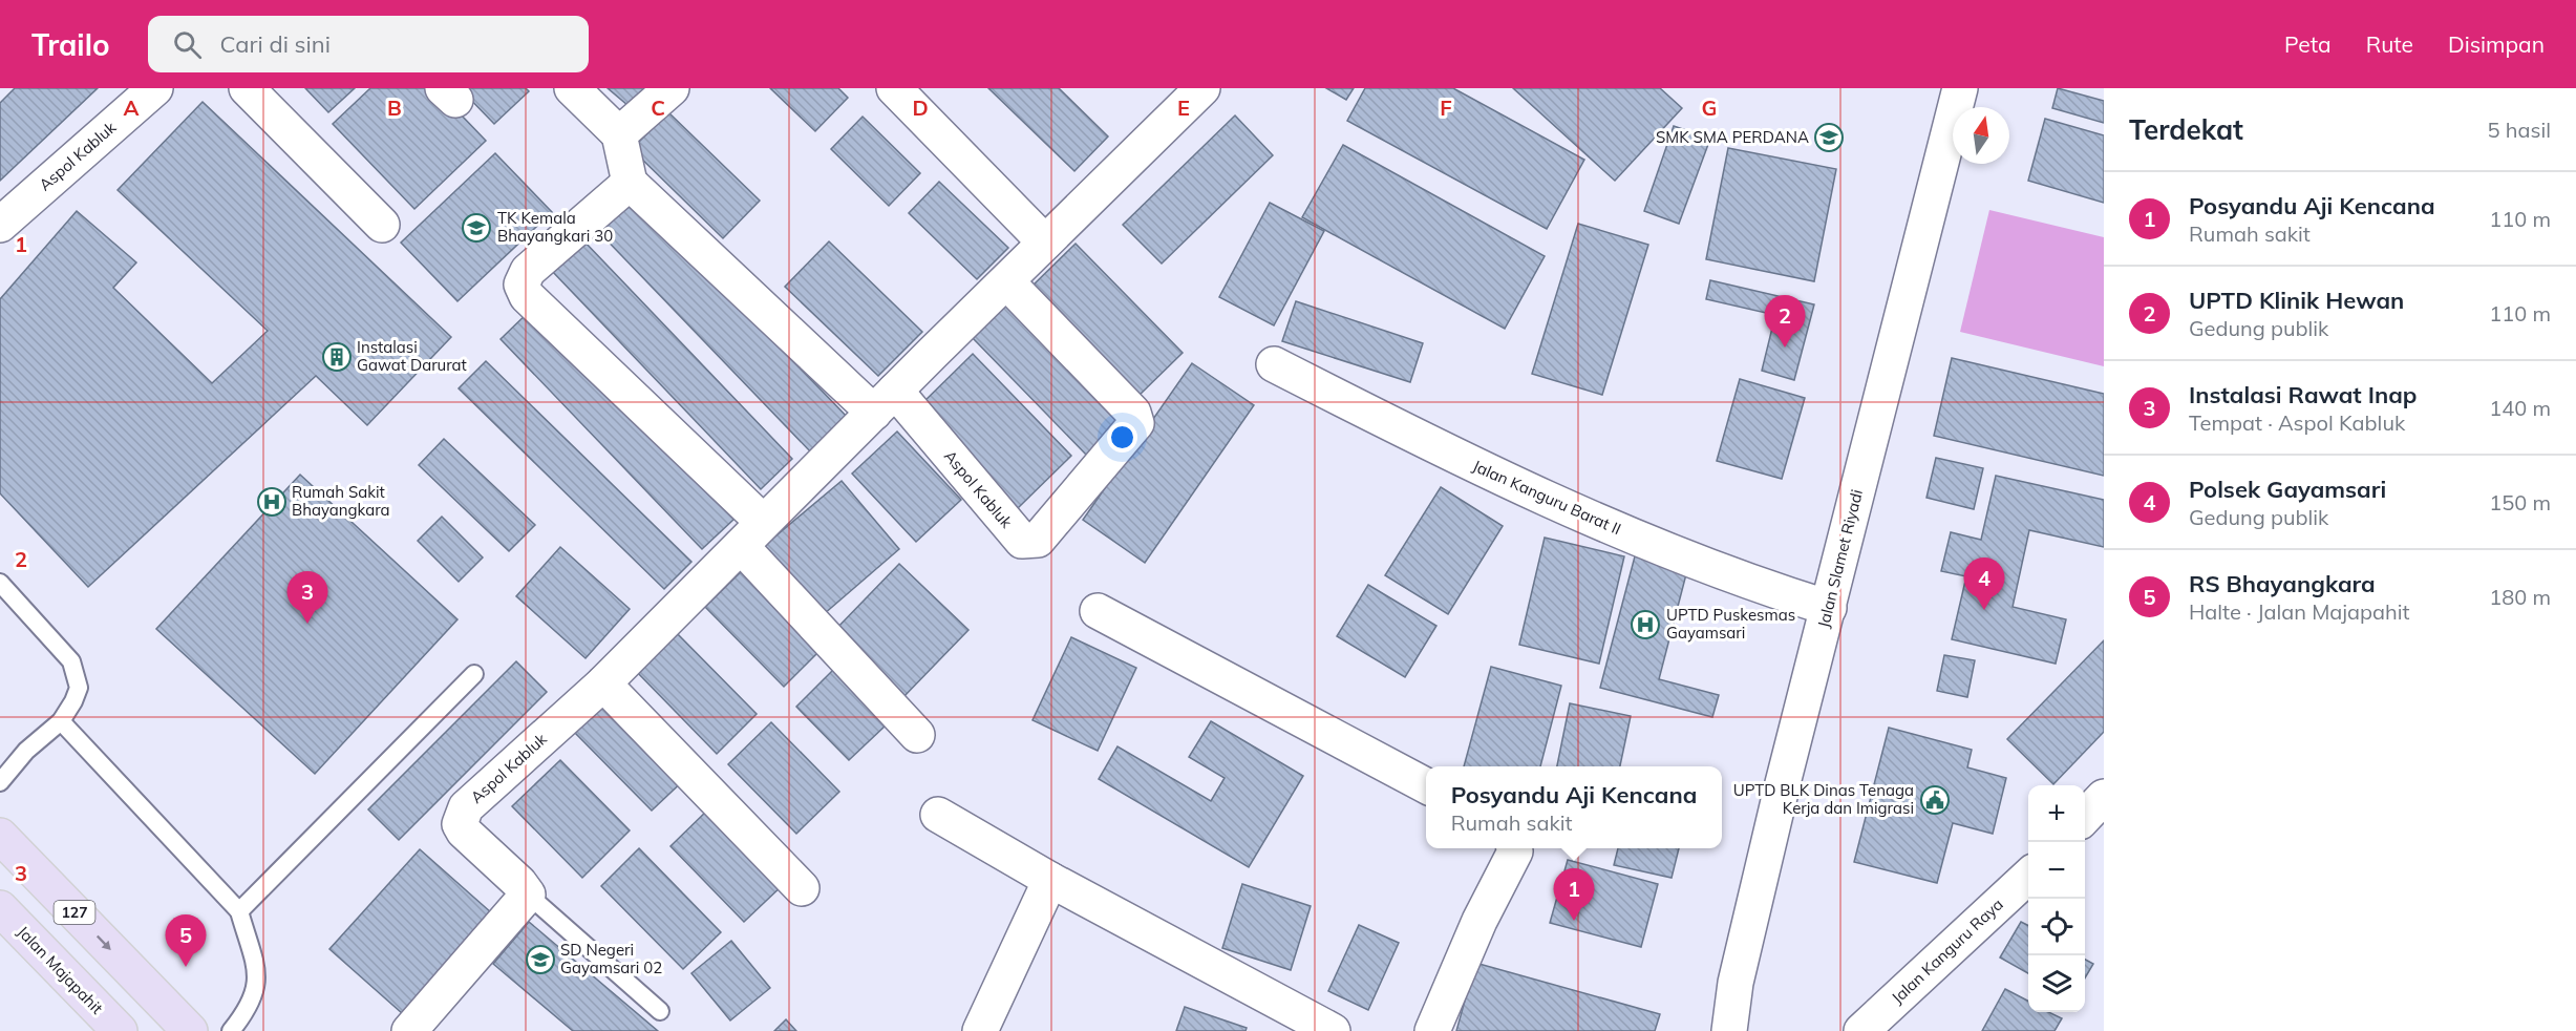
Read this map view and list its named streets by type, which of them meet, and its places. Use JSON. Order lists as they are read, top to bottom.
{
  "streets": {
    "main road": ["127", "Jalan Majapahit"],
    "street": [
      "Aspol Kabluk",
      "Jalan Kanguru Barat II",
      "Jalan Slamet Riyadi",
      "Jalan Kanguru Raya"
    ]
  },
  "crossings": [
    ["Jalan Kanguru Barat II", "Jalan Slamet Riyadi"]
  ],
  "places": {
    "school or university": ["SMK SMA PERDANA", "TK Kemala Bhayangkari 30", "SD Negeri Gayamsari 02"],
    "building": ["Instalasi Gawat Darurat"],
    "hospital": ["Rumah Sakit Bhayangkara", "UPTD Puskesmas Gayamsari"],
    "public building": ["UPTD BLK Dinas Tenaga Kerja dan Imigrasi"]
  },
  "north": "top",
  "page": {
    "header": "Trailo",
    "search": "Cari di sini",
    "nav": ["Peta", "Rute", "Disimpan"],
    "heading": ["Terdekat", "5 hasil"],
    "list": [
      {
        "mark": "1",
        "name": "Posyandu Aji Kencana",
        "note": "Rumah sakit",
        "value": "110 m"
      },
      {
        "mark": "2",
        "name": "UPTD Klinik Hewan",
        "note": "Gedung publik",
        "value": "110 m"
      },
      {
        "mark": "3",
        "name": "Instalasi Rawat Inap",
        "note": "Tempat · Aspol Kabluk",
        "value": "140 m"
      },
      {
        "mark": "4",
        "name": "Polsek Gayamsari",
        "note": "Gedung publik",
        "value": "150 m"
      },
      {
        "mark": "5",
        "name": "RS Bhayangkara",
        "note": "Halte · Jalan Majapahit",
        "value": "180 m"
      }
    ],
    "pins": [
      "2",
      "4",
      "3",
      "1",
      "5"
    ],
    "popup": ["Posyandu Aji Kencana", "Rumah sakit"],
    "map_buttons": ["+", "−"]
  },
  "grid": {
    "columns": [
      "A",
      "B",
      "C",
      "D",
      "E",
      "F",
      "G"
    ],
    "rows": ["1", "2", "3"]
  }
}
